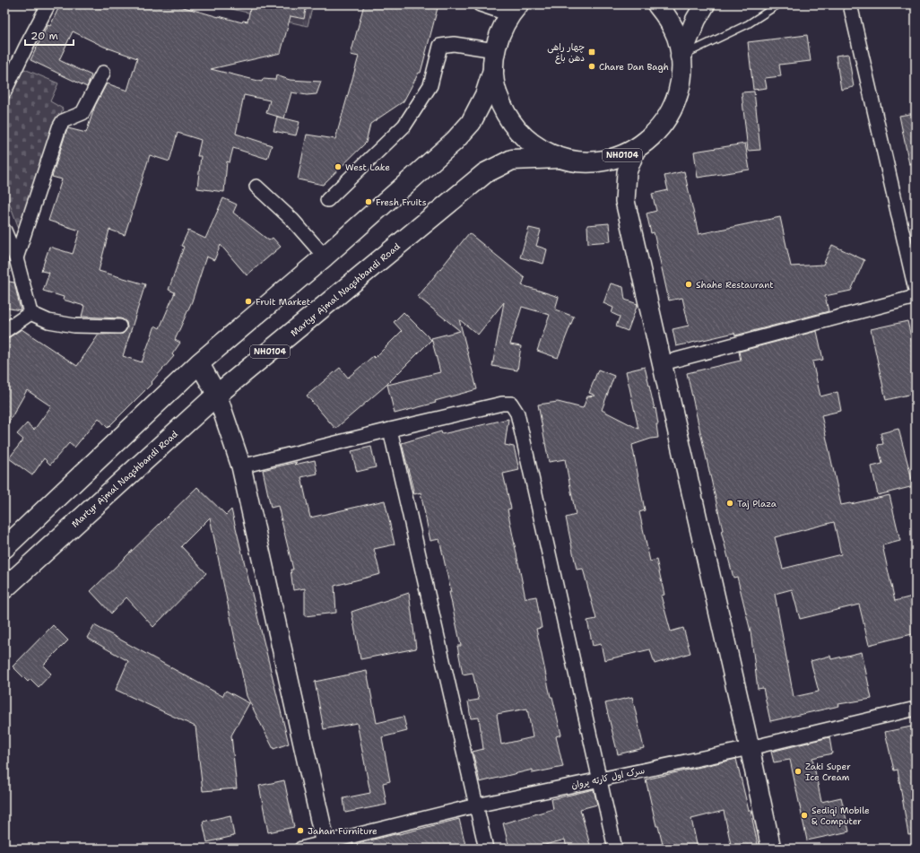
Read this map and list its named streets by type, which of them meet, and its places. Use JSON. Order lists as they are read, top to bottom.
{
  "streets": {
    "highway": ["NH0104", "Martyr Ajmal Naqshbandi Road"],
    "street": ["سرک اول کارته پروان"]
  },
  "crossings": [
    ["NH0104", "Martyr Ajmal Naqshbandi Road"]
  ],
  "places": {
    "transit": ["چهار راهی دهن باغ"],
    "other": [
      "Chare Dan Bagh",
      "West Lake",
      "Fresh Fruits",
      "Shahe Restaurant",
      "Fruit Market",
      "Taj Plaza",
      "Zaki Super Ice Cream",
      "Sediqi Mobile & Computer",
      "Jahan Furniture"
    ]
  },
  "scale_bar": "20 m"
}
